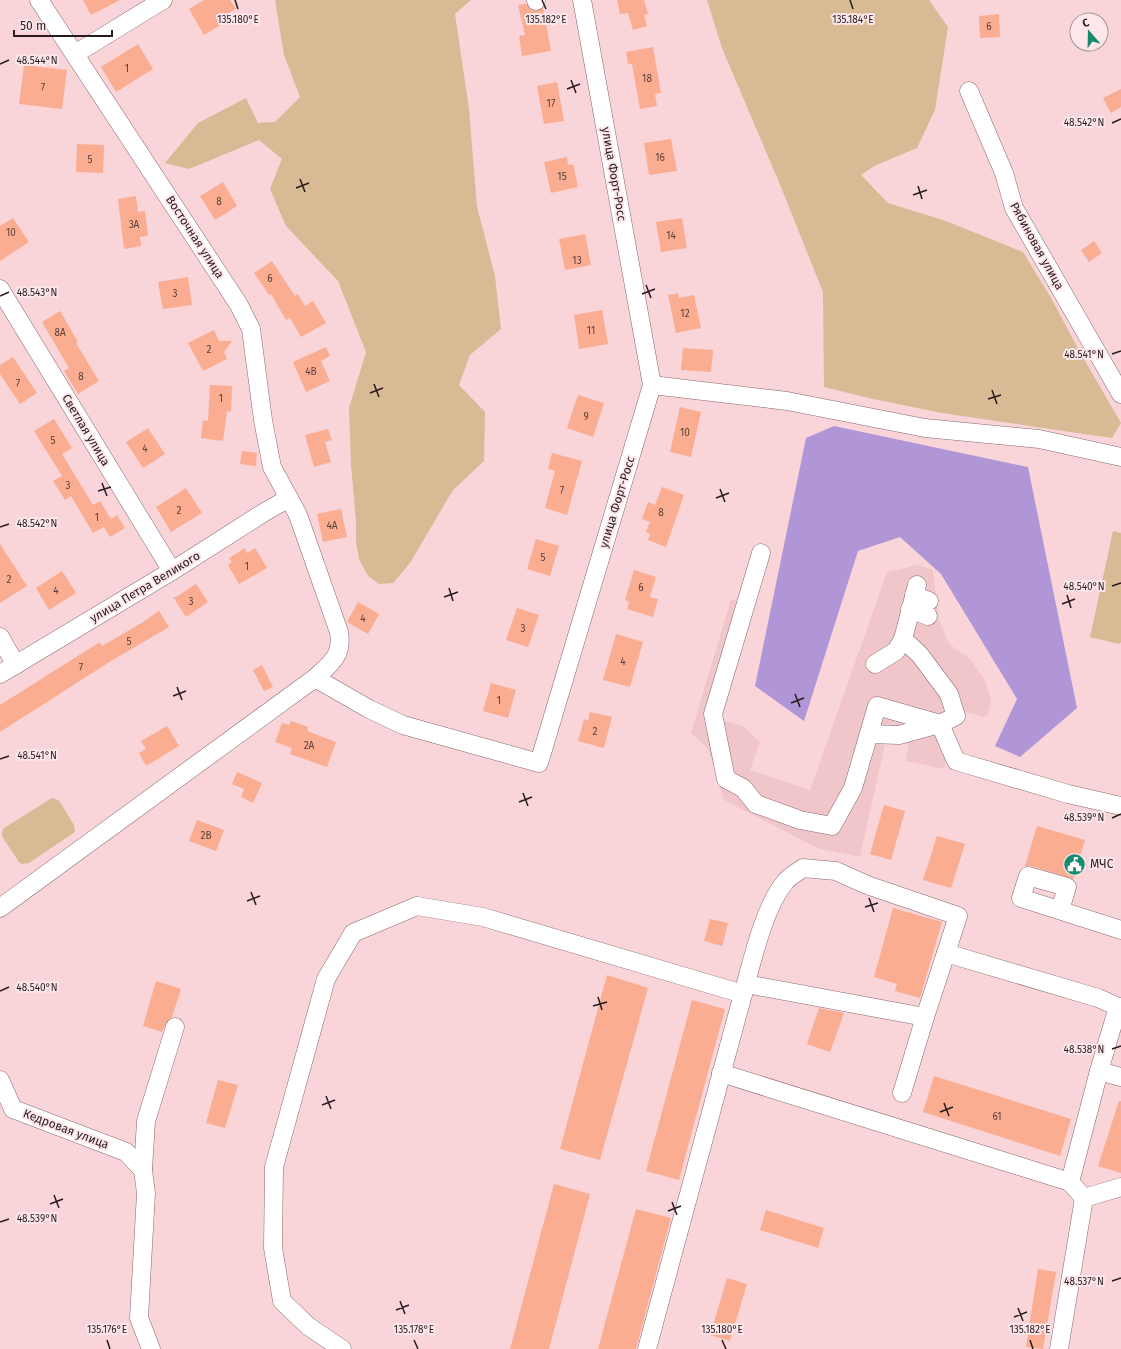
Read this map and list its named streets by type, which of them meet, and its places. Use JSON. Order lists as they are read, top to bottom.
{
  "streets": {
    "street": [
      "улица Форт-Росс",
      "Восточная улица",
      "Рябиновая улица",
      "Светлая улица",
      "улица Петра Великого",
      "Кедровая улица"
    ]
  },
  "crossings": [
    ["улица Форт-Росс", "Восточная улица"],
    ["Восточная улица", "улица Петра Великого"],
    ["Светлая улица", "улица Петра Великого"]
  ],
  "places": {
    "public building": ["МЧС"]
  },
  "house_numbers": [
    "6",
    "1",
    "18",
    "7",
    "17",
    "16",
    "5",
    "15",
    "8",
    "3А",
    "10",
    "14",
    "13",
    "6",
    "3",
    "12",
    "11",
    "8А",
    "2",
    "4В",
    "8",
    "7",
    "1",
    "9",
    "10",
    "5",
    "4",
    "3",
    "7",
    "2",
    "8",
    "1",
    "4А",
    "5",
    "1",
    "2",
    "6",
    "4",
    "3",
    "4",
    "3",
    "5",
    "4",
    "7",
    "1",
    "2",
    "2А",
    "2В",
    "61"
  ],
  "scale_bar": "50 m",
  "north": "top",
  "coordinates": [
    "135.180°E",
    "135.182°E",
    "135.184°E",
    "48.544°N",
    "48.542°N",
    "48.543°N",
    "48.541°N",
    "48.540°N",
    "48.539°N",
    "48.538°N",
    "48.537°N",
    "135.176°E",
    "135.178°E"
  ]
}
